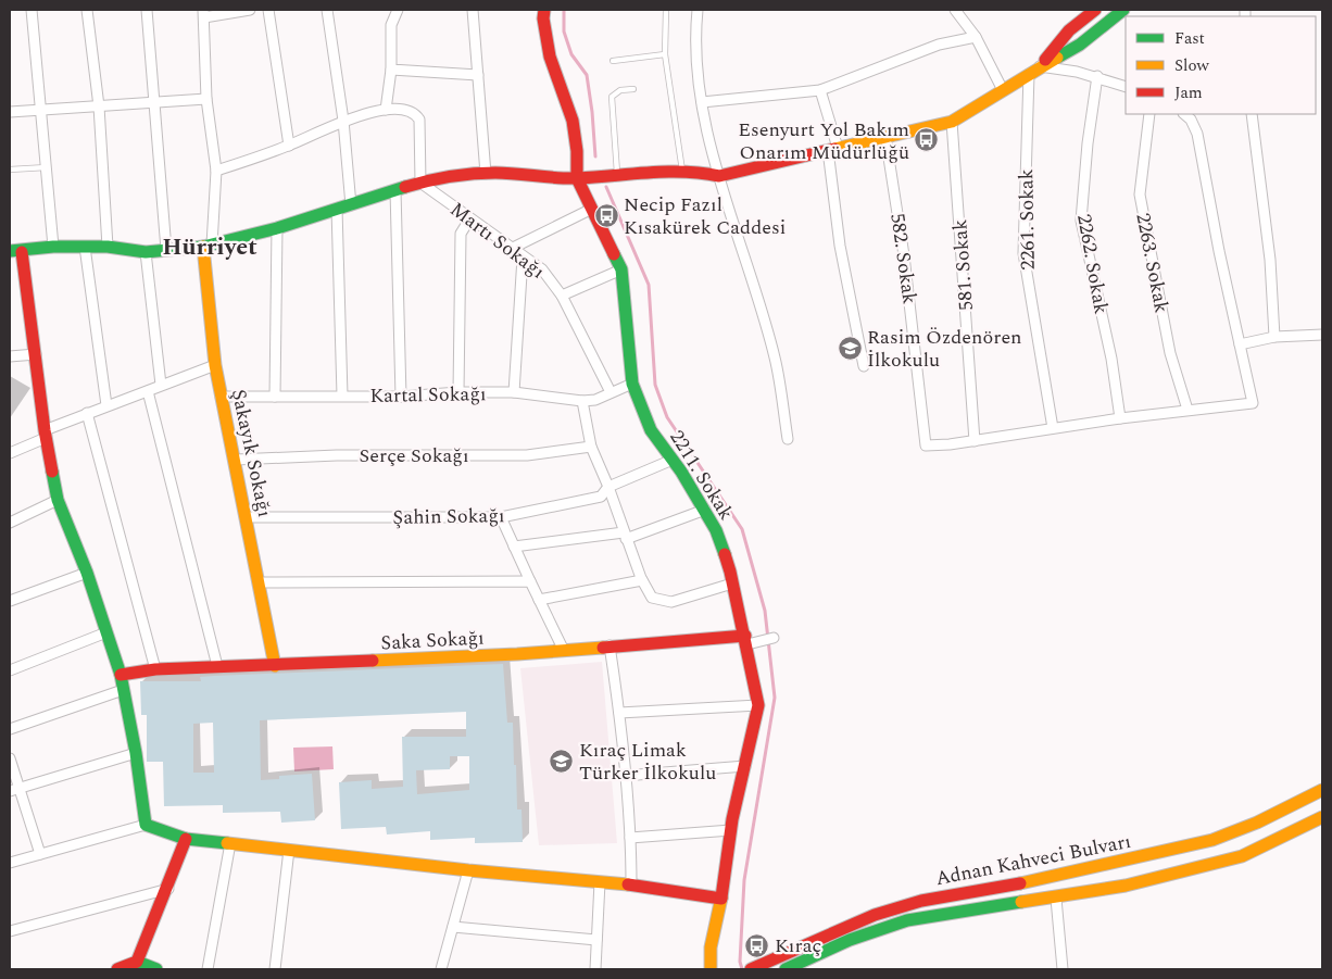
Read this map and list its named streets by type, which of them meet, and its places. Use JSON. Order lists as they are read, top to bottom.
{
  "streets": {
    "street": [
      "2261. Sokak",
      "Martı Sokağı",
      "582. Sokak",
      "2263. Sokak",
      "2262. Sokak",
      "581. Sokak",
      "Kartal Sokağı",
      "Şakayık Sokağı",
      "Serçe Sokağı",
      "2211. Sokak",
      "Şahin Sokağı",
      "Saka Sokağı",
      "Adnan Kahveci Bulvarı"
    ]
  },
  "crossings": [
    ["Martı Sokağı", "Kartal Sokağı"],
    ["582. Sokak", "581. Sokak"],
    ["Kartal Sokağı", "Şakayık Sokağı"],
    ["Kartal Sokağı", "2211. Sokak"],
    ["Şakayık Sokağı", "Serçe Sokağı"],
    ["Şakayık Sokağı", "Şahin Sokağı"],
    ["Şakayık Sokağı", "Saka Sokağı"],
    ["2211. Sokak", "Şahin Sokağı"],
    ["2211. Sokak", "Saka Sokağı"]
  ],
  "districts": ["Hürriyet"],
  "places": {
    "bus stop": ["Esenyurt Yol Bakım Onarım Müdürlüğü", "Necip Fazıl Kısakürek Caddesi", "Kıraç"],
    "school or university": ["Rasim Özdenören İlkokulu", "Kıraç Limak Türker İlkokulu"]
  },
  "legend": ["Fast", "Slow", "Jam"]
}
